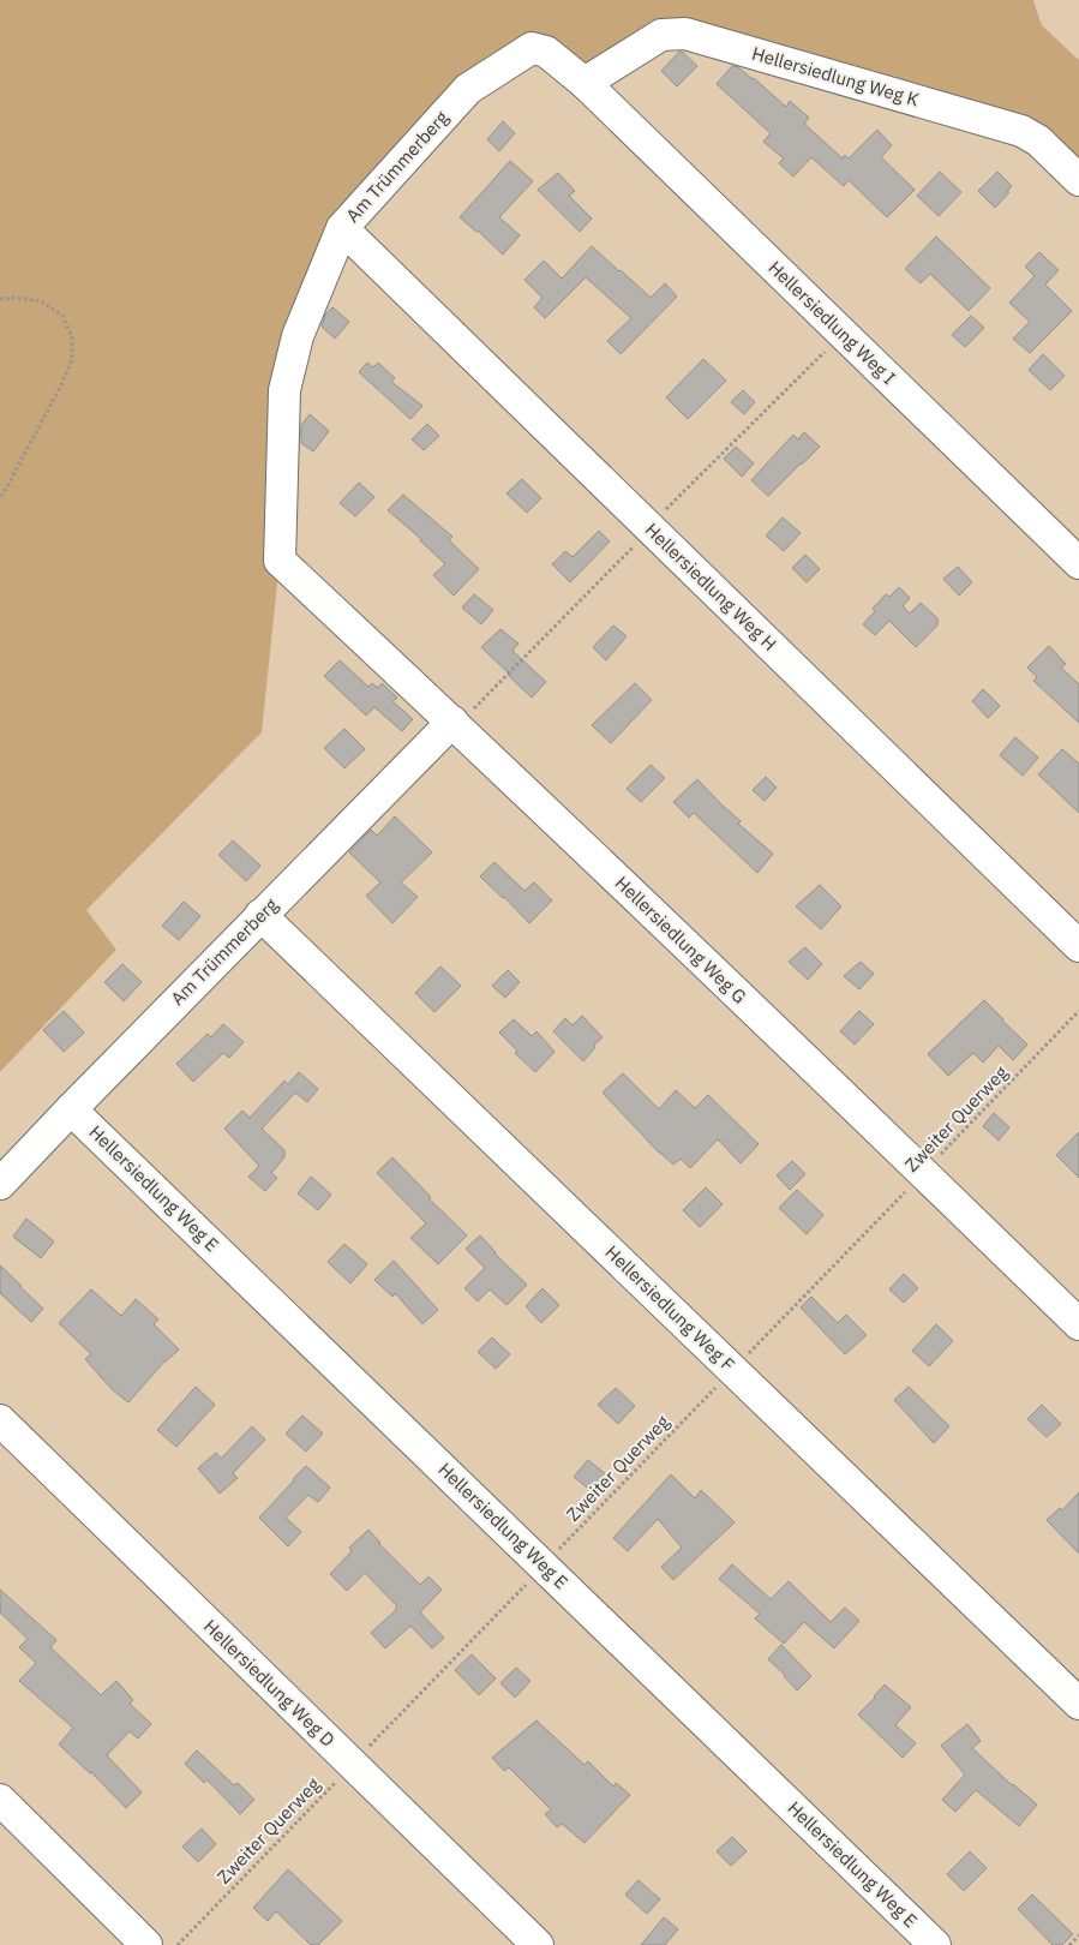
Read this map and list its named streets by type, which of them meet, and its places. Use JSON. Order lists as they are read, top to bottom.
{
  "streets": {
    "lane": [
      "Hellersiedlung Weg K",
      "Am Trümmerberg",
      "Hellersiedlung Weg I",
      "Hellersiedlung Weg H",
      "Hellersiedlung Weg G",
      "Hellersiedlung Weg E",
      "Hellersiedlung Weg F",
      "Hellersiedlung Weg D"
    ],
    "path": ["Zweiter Querweg"]
  },
  "crossings": [
    ["Hellersiedlung Weg K", "Am Trümmerberg"],
    ["Hellersiedlung Weg K", "Hellersiedlung Weg I"],
    ["Am Trümmerberg", "Hellersiedlung Weg I"],
    ["Am Trümmerberg", "Hellersiedlung Weg H"],
    ["Am Trümmerberg", "Hellersiedlung Weg G"],
    ["Am Trümmerberg", "Hellersiedlung Weg E"],
    ["Am Trümmerberg", "Hellersiedlung Weg F"],
    ["Hellersiedlung Weg G", "Zweiter Querweg"],
    ["Zweiter Querweg", "Hellersiedlung Weg E"],
    ["Zweiter Querweg", "Hellersiedlung Weg F"],
    ["Zweiter Querweg", "Hellersiedlung Weg D"]
  ]
}
